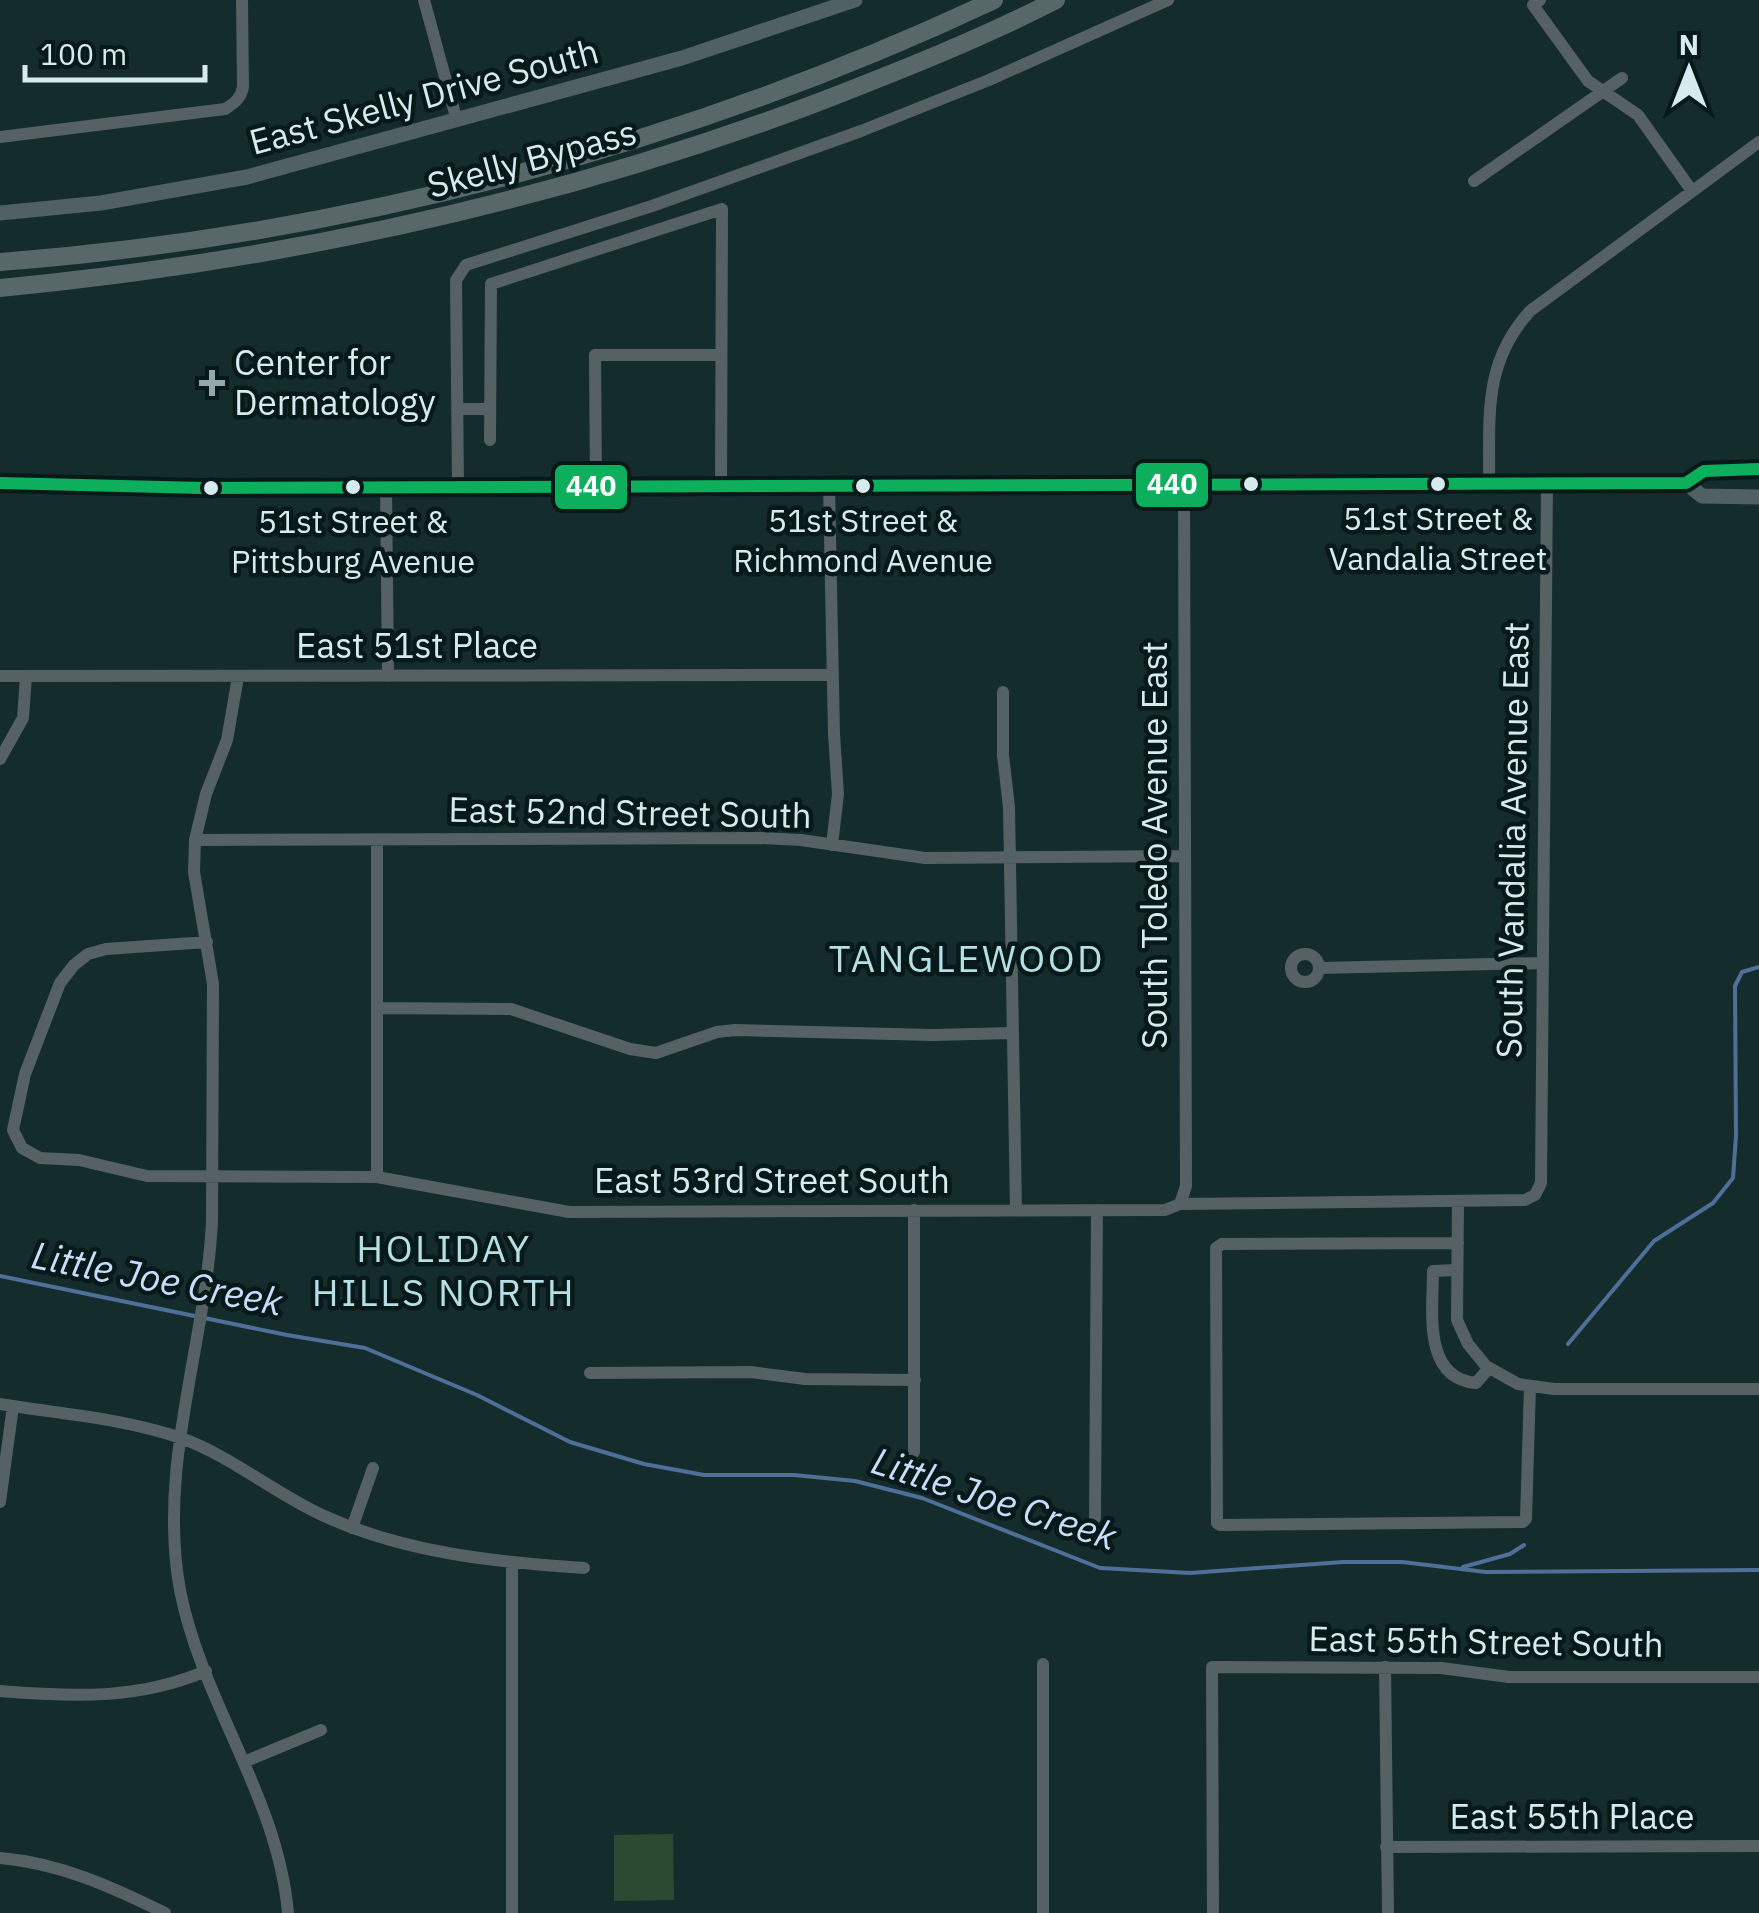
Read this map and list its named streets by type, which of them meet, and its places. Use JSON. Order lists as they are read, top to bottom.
{
  "streets": {
    "highway": ["Skelly Bypass"],
    "main road": ["East Skelly Drive South"],
    "street": [
      "East 51st Place",
      "East 52nd Street South",
      "South Vandalia Avenue East",
      "South Toledo Avenue East",
      "East 53rd Street South",
      "East 55th Street South",
      "East 55th Place"
    ]
  },
  "crossings": [
    ["East 52nd Street South", "South Toledo Avenue East"],
    ["South Vandalia Avenue East", "East 53rd Street South"],
    ["South Toledo Avenue East", "East 53rd Street South"]
  ],
  "districts": ["TANGLEWOOD", "HOLIDAY HILLS NORTH"],
  "water": ["Little Joe Creek"],
  "places": {
    "health": ["Center for Dermatology"],
    "other": ["51st Street & Vandalia Street", "51st Street & Richmond Avenue", "51st Street & Pittsburg Avenue"]
  },
  "lines": ["transit line 440"],
  "scale_bar": "100 m",
  "north": "top"
}
